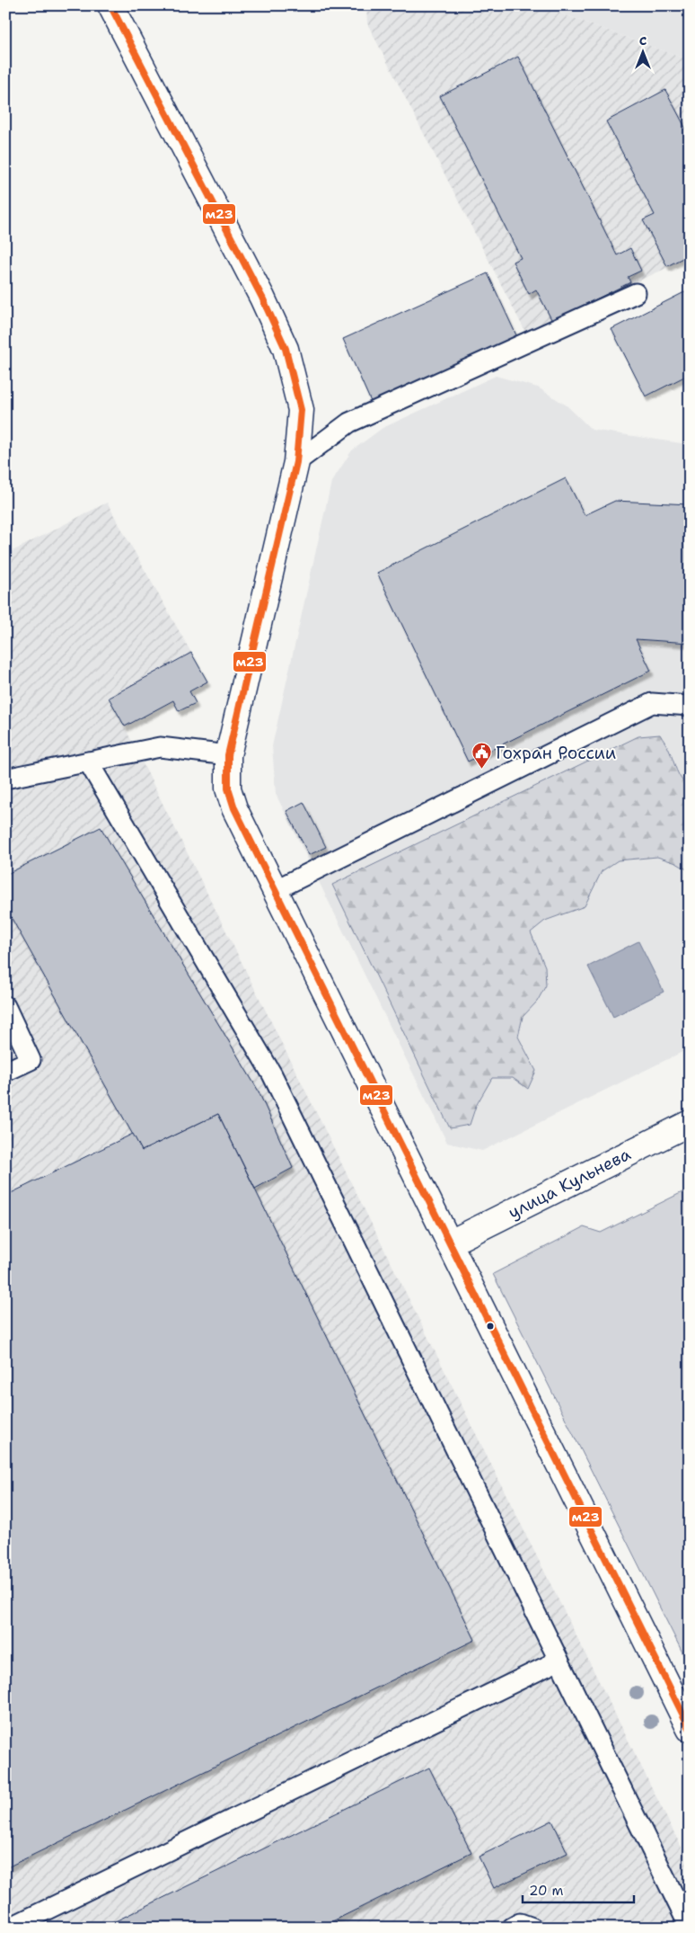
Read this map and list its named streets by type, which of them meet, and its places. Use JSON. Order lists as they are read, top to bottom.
{
  "streets": {
    "street": ["улица Кульнева"]
  },
  "places": {
    "public building": ["Гохран России"]
  },
  "lines": ["transit line м23"],
  "scale_bar": "20 m",
  "north": "top"
}
